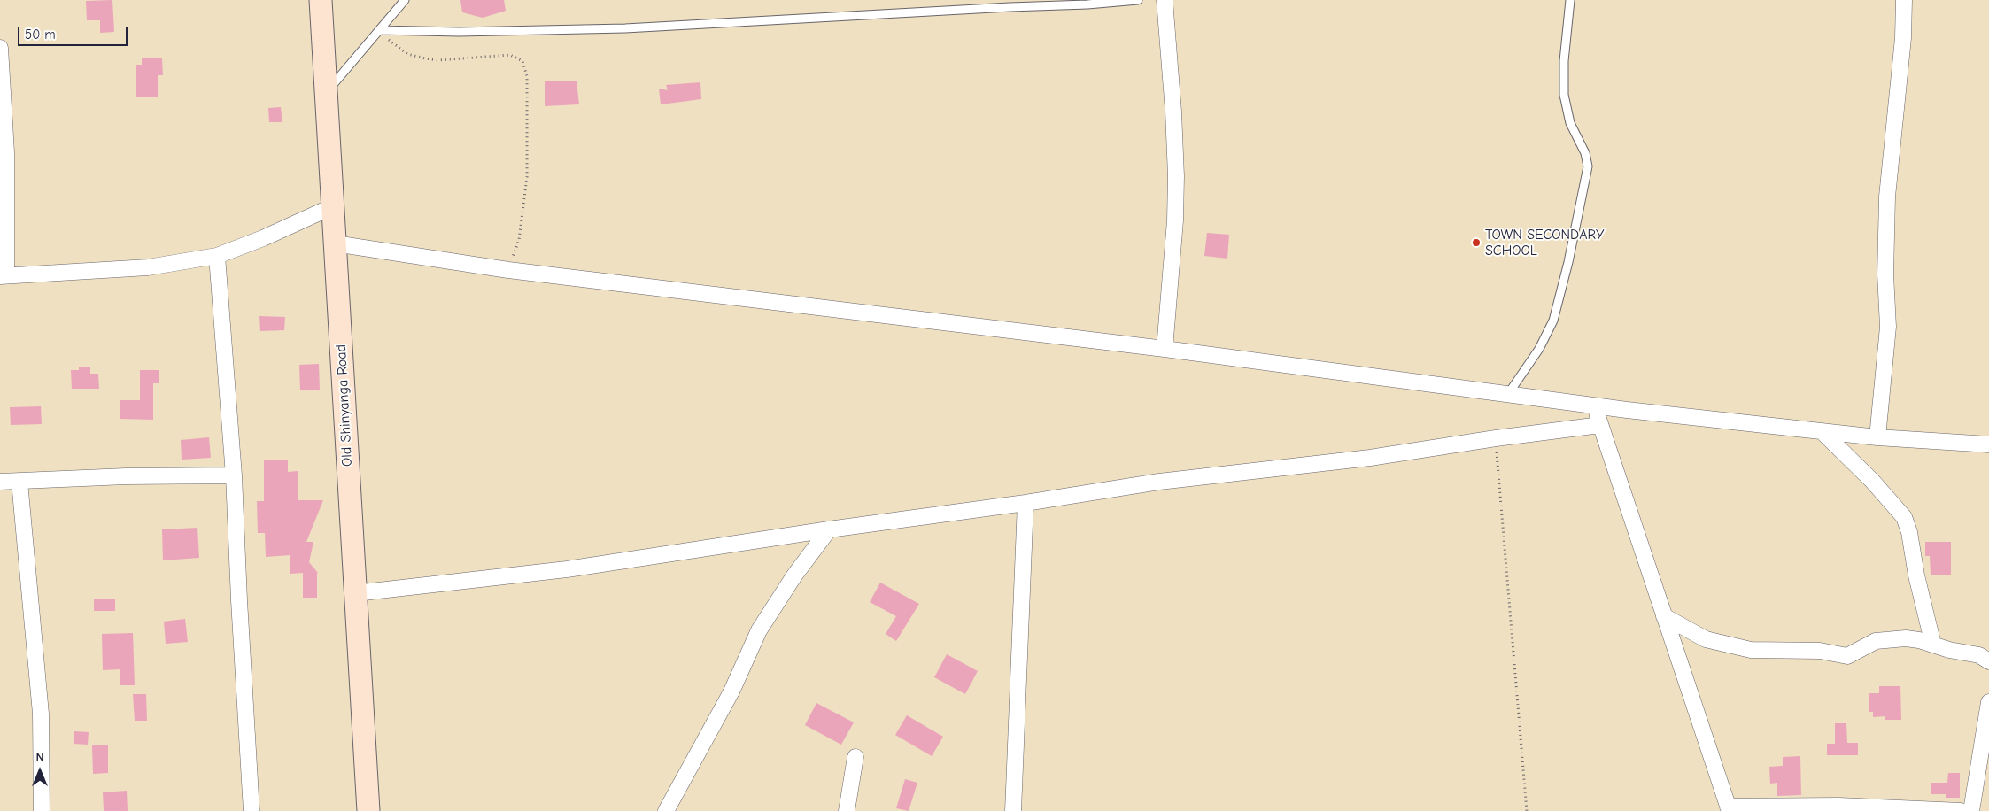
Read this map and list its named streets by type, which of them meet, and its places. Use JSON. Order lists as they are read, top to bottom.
{
  "streets": {
    "main road": ["Old Shinyanga Road"]
  },
  "places": ["TOWN SECONDARY SCHOOL"],
  "scale_bar": "50 m",
  "north": "top"
}
